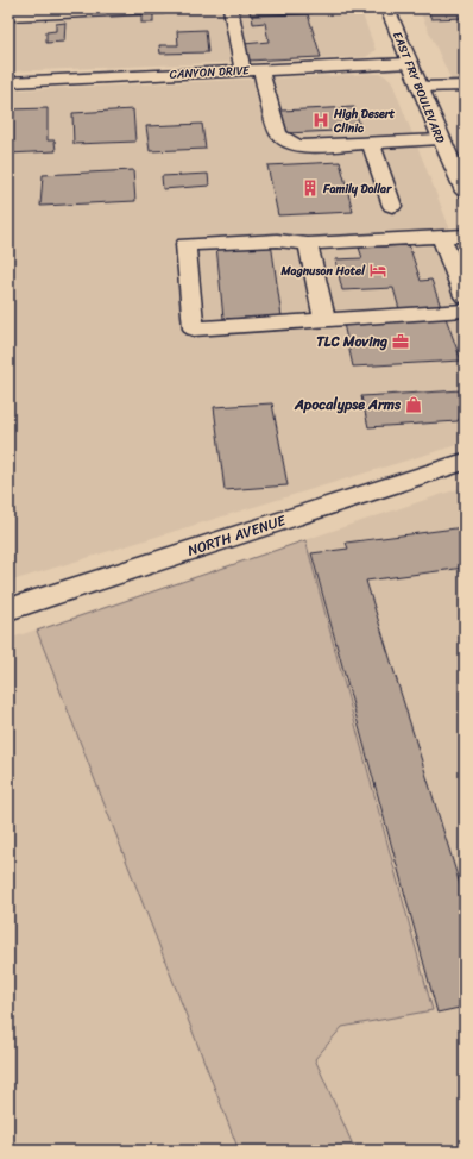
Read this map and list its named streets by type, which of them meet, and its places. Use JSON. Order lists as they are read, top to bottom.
{
  "streets": {
    "street": ["CANYON DRIVE", "EAST FRY BOULEVARD", "NORTH AVENUE"]
  },
  "crossings": [
    ["CANYON DRIVE", "EAST FRY BOULEVARD"]
  ],
  "places": {
    "hospital": ["High Desert Clinic"],
    "building": ["Family Dollar"],
    "hotel": ["Magnuson Hotel"],
    "office": ["TLC Moving"],
    "shop": ["Apocalypse Arms"]
  }
}
